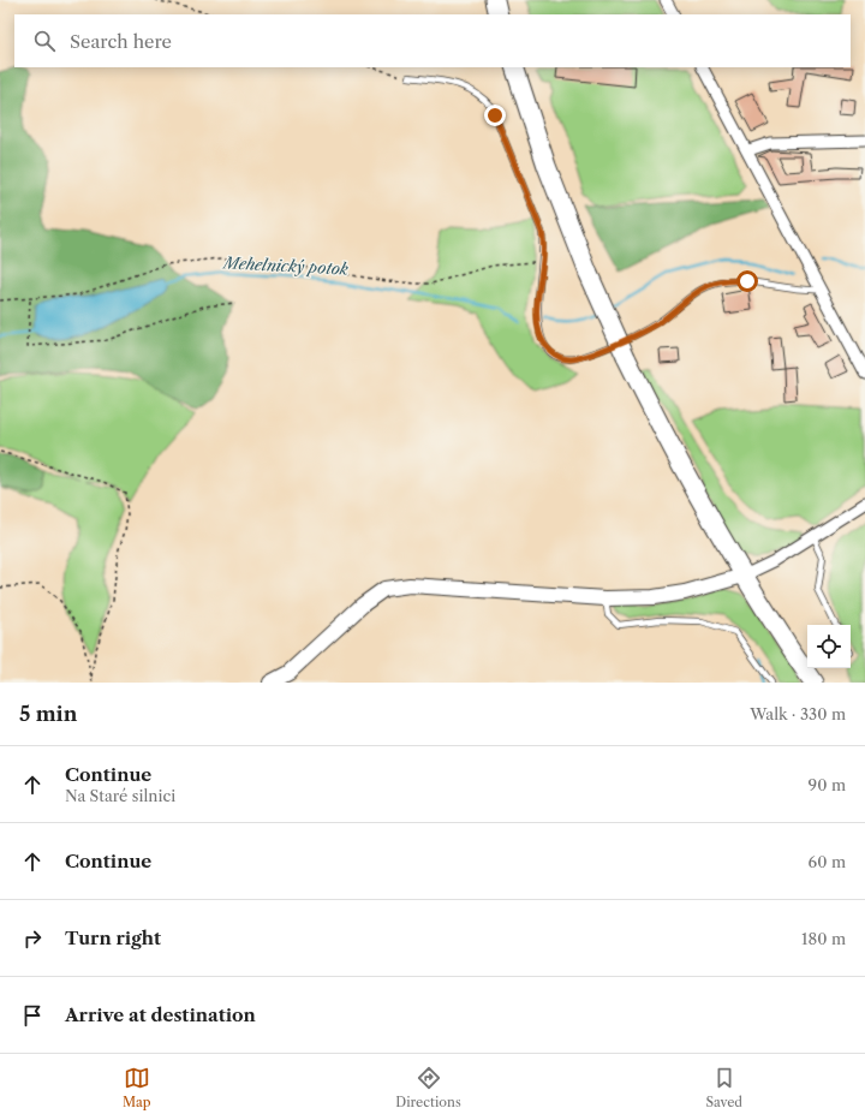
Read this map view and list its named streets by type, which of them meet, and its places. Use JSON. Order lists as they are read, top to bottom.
{
  "water": ["Mehelnický potok"],
  "page": {
    "search": "Search here",
    "heading": ["5 min", "Walk · 330 m"],
    "list": [
      ["Continue", "Na Staré silnici", "90 m"],
      ["Continue", "60 m"],
      ["Turn right", "180 m"],
      "Arrive at destination"
    ],
    "nav": ["Map", "Directions", "Saved"]
  }
}
